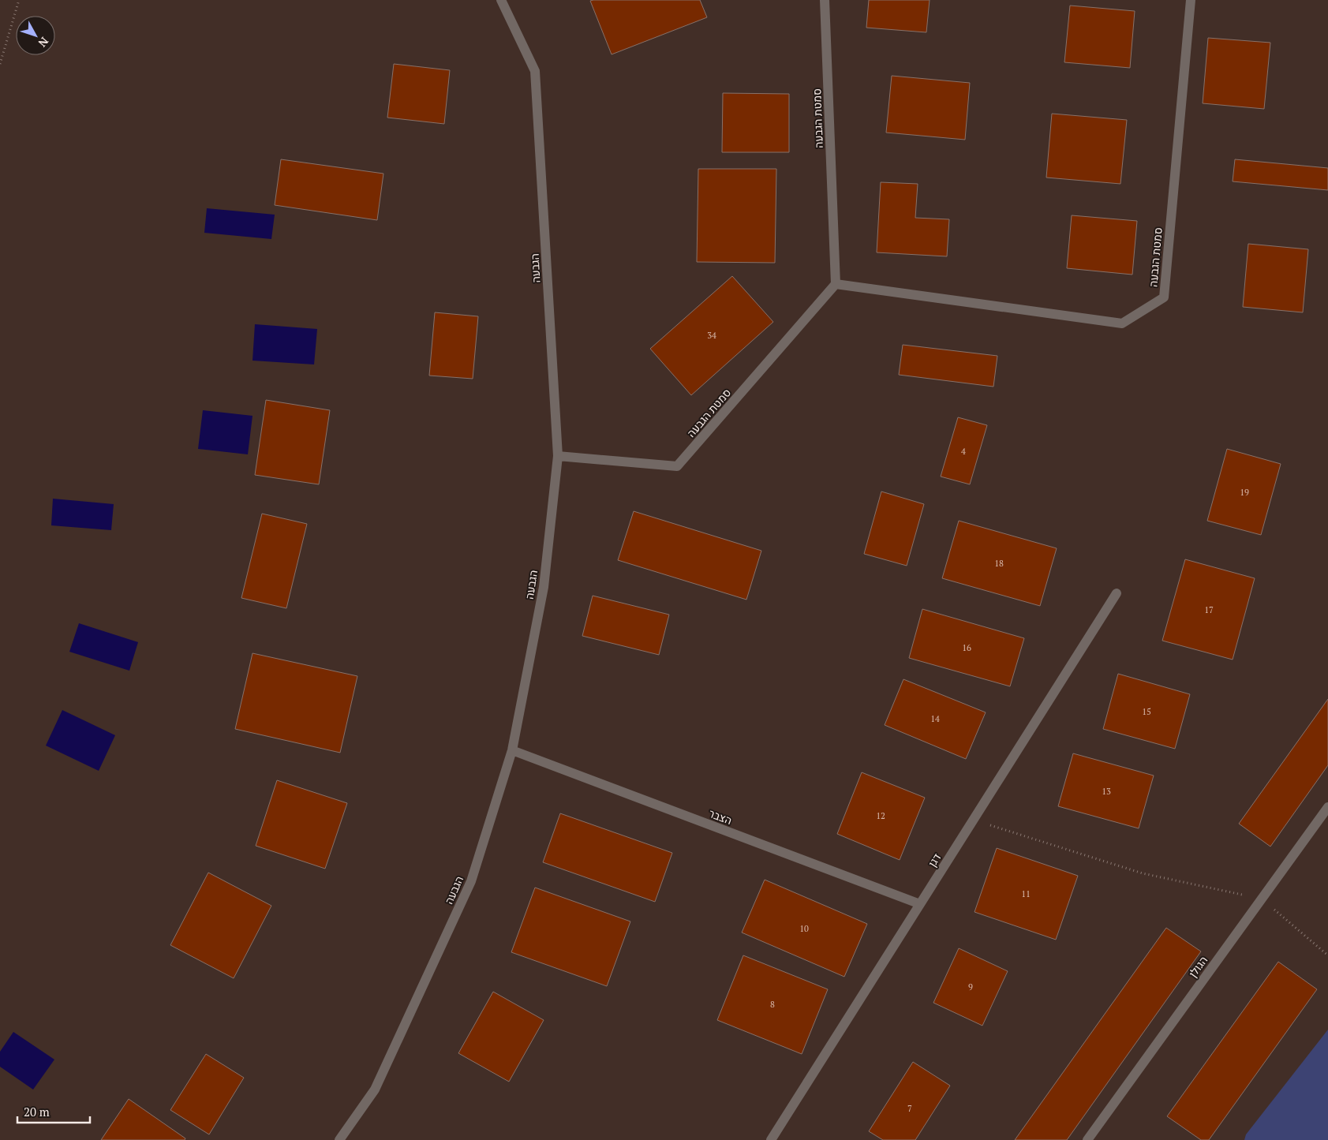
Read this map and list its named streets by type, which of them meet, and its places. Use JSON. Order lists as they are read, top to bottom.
{
  "streets": {
    "street": [
      "סמטת הגבעה",
      "הגבעה",
      "הצבר",
      "דגן",
      "הגולן"
    ]
  },
  "crossings": [
    ["סמטת הגבעה", "הגבעה"],
    ["הגבעה", "הצבר"],
    ["הצבר", "דגן"]
  ],
  "house_numbers": [
    "34",
    "4",
    "19",
    "18",
    "17",
    "16",
    "15",
    "14",
    "13",
    "12",
    "11",
    "10",
    "9",
    "8",
    "7"
  ],
  "scale_bar": "20 m",
  "north": "bottom right"
}
